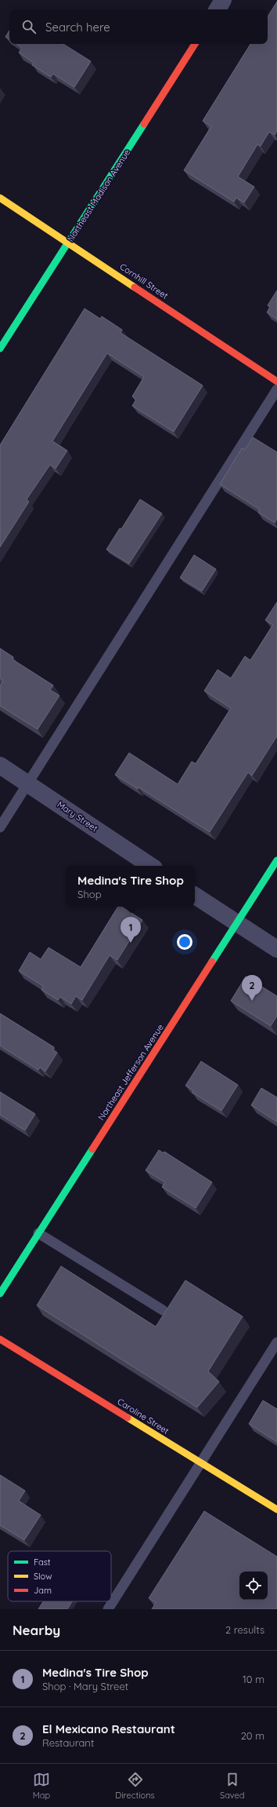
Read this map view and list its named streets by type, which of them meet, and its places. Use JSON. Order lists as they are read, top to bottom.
{
  "streets": {
    "street": [
      "Northeast Madison Avenue",
      "Cornhill Street",
      "Mary Street",
      "Northeast Jefferson Avenue",
      "Caroline Street"
    ]
  },
  "crossings": [
    ["Northeast Madison Avenue", "Cornhill Street"]
  ],
  "legend": ["Fast", "Slow", "Jam"],
  "page": {
    "search": "Search here",
    "popup": ["Medina's Tire Shop", "Shop"],
    "pins": ["1", "2"],
    "heading": ["Nearby", "2 results"],
    "list": [
      {
        "mark": "1",
        "name": "Medina's Tire Shop",
        "note": "Shop · Mary Street",
        "value": "10 m"
      },
      {
        "mark": "2",
        "name": "El Mexicano Restaurant",
        "note": "Restaurant",
        "value": "20 m"
      }
    ],
    "nav": ["Map", "Directions", "Saved"]
  }
}
